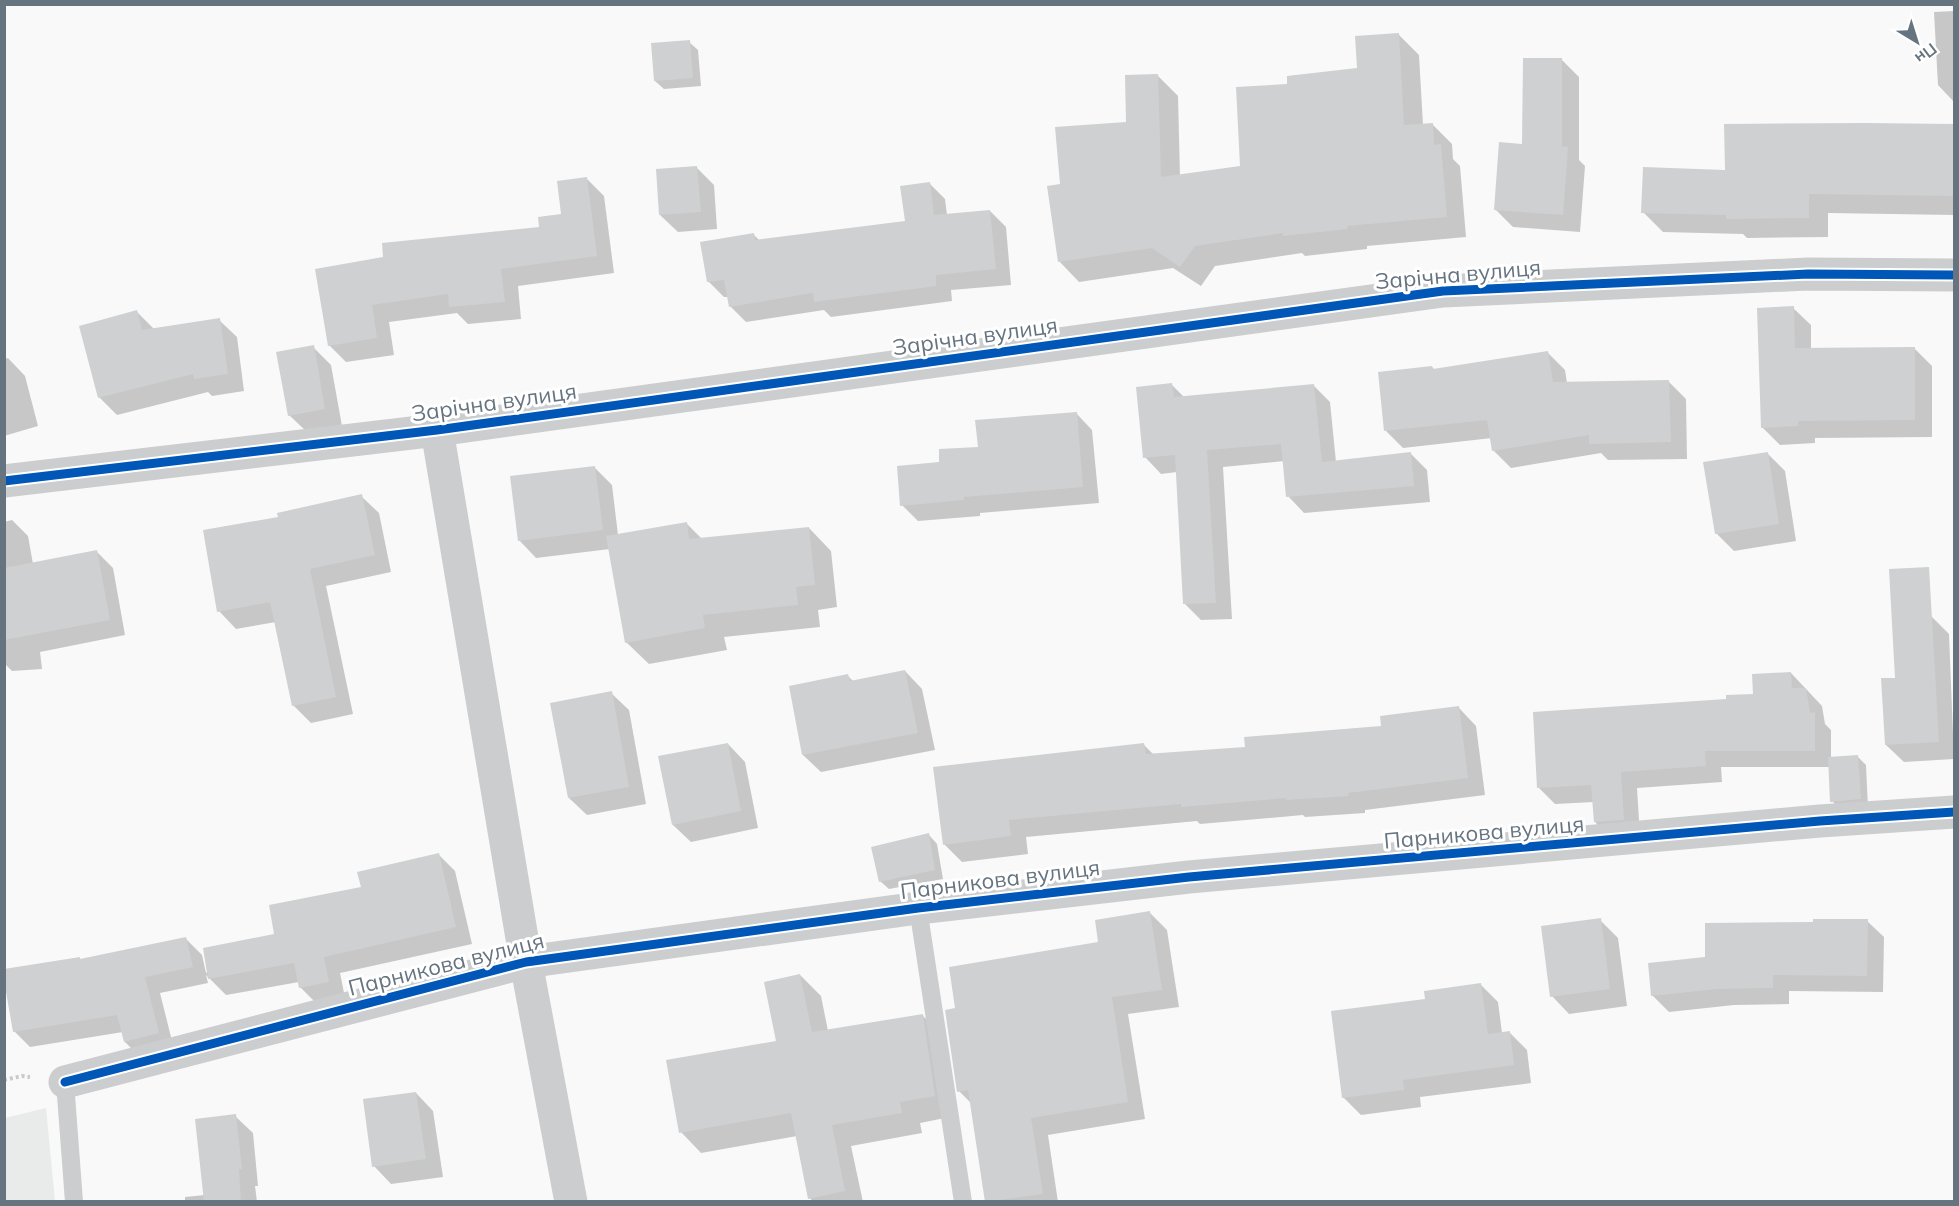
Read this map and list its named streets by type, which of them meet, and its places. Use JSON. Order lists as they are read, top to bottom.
{
  "streets": {
    "street": ["Зарічна вулиця", "Парникова вулиця"]
  },
  "north": "bottom right"
}
